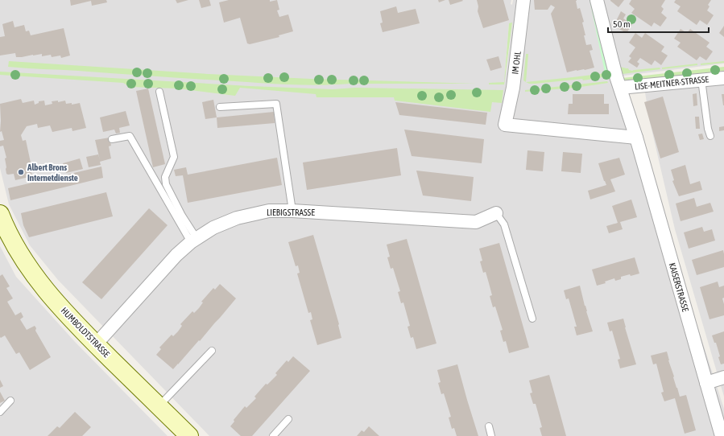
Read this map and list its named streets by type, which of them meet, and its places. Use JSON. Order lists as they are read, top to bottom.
{
  "streets": {
    "street": [
      "IM OHL",
      "LISE-MEITNER-STRASSE",
      "LIEBIGSTRASSE",
      "KAISERSTRASSE",
      "HUMBOLDTSTRASSE"
    ]
  },
  "crossings": [
    ["IM OHL", "KAISERSTRASSE"],
    ["LISE-MEITNER-STRASSE", "KAISERSTRASSE"],
    ["LIEBIGSTRASSE", "HUMBOLDTSTRASSE"]
  ],
  "places": ["Albert Brons Internetdienste"],
  "scale_bar": "50 m"
}
